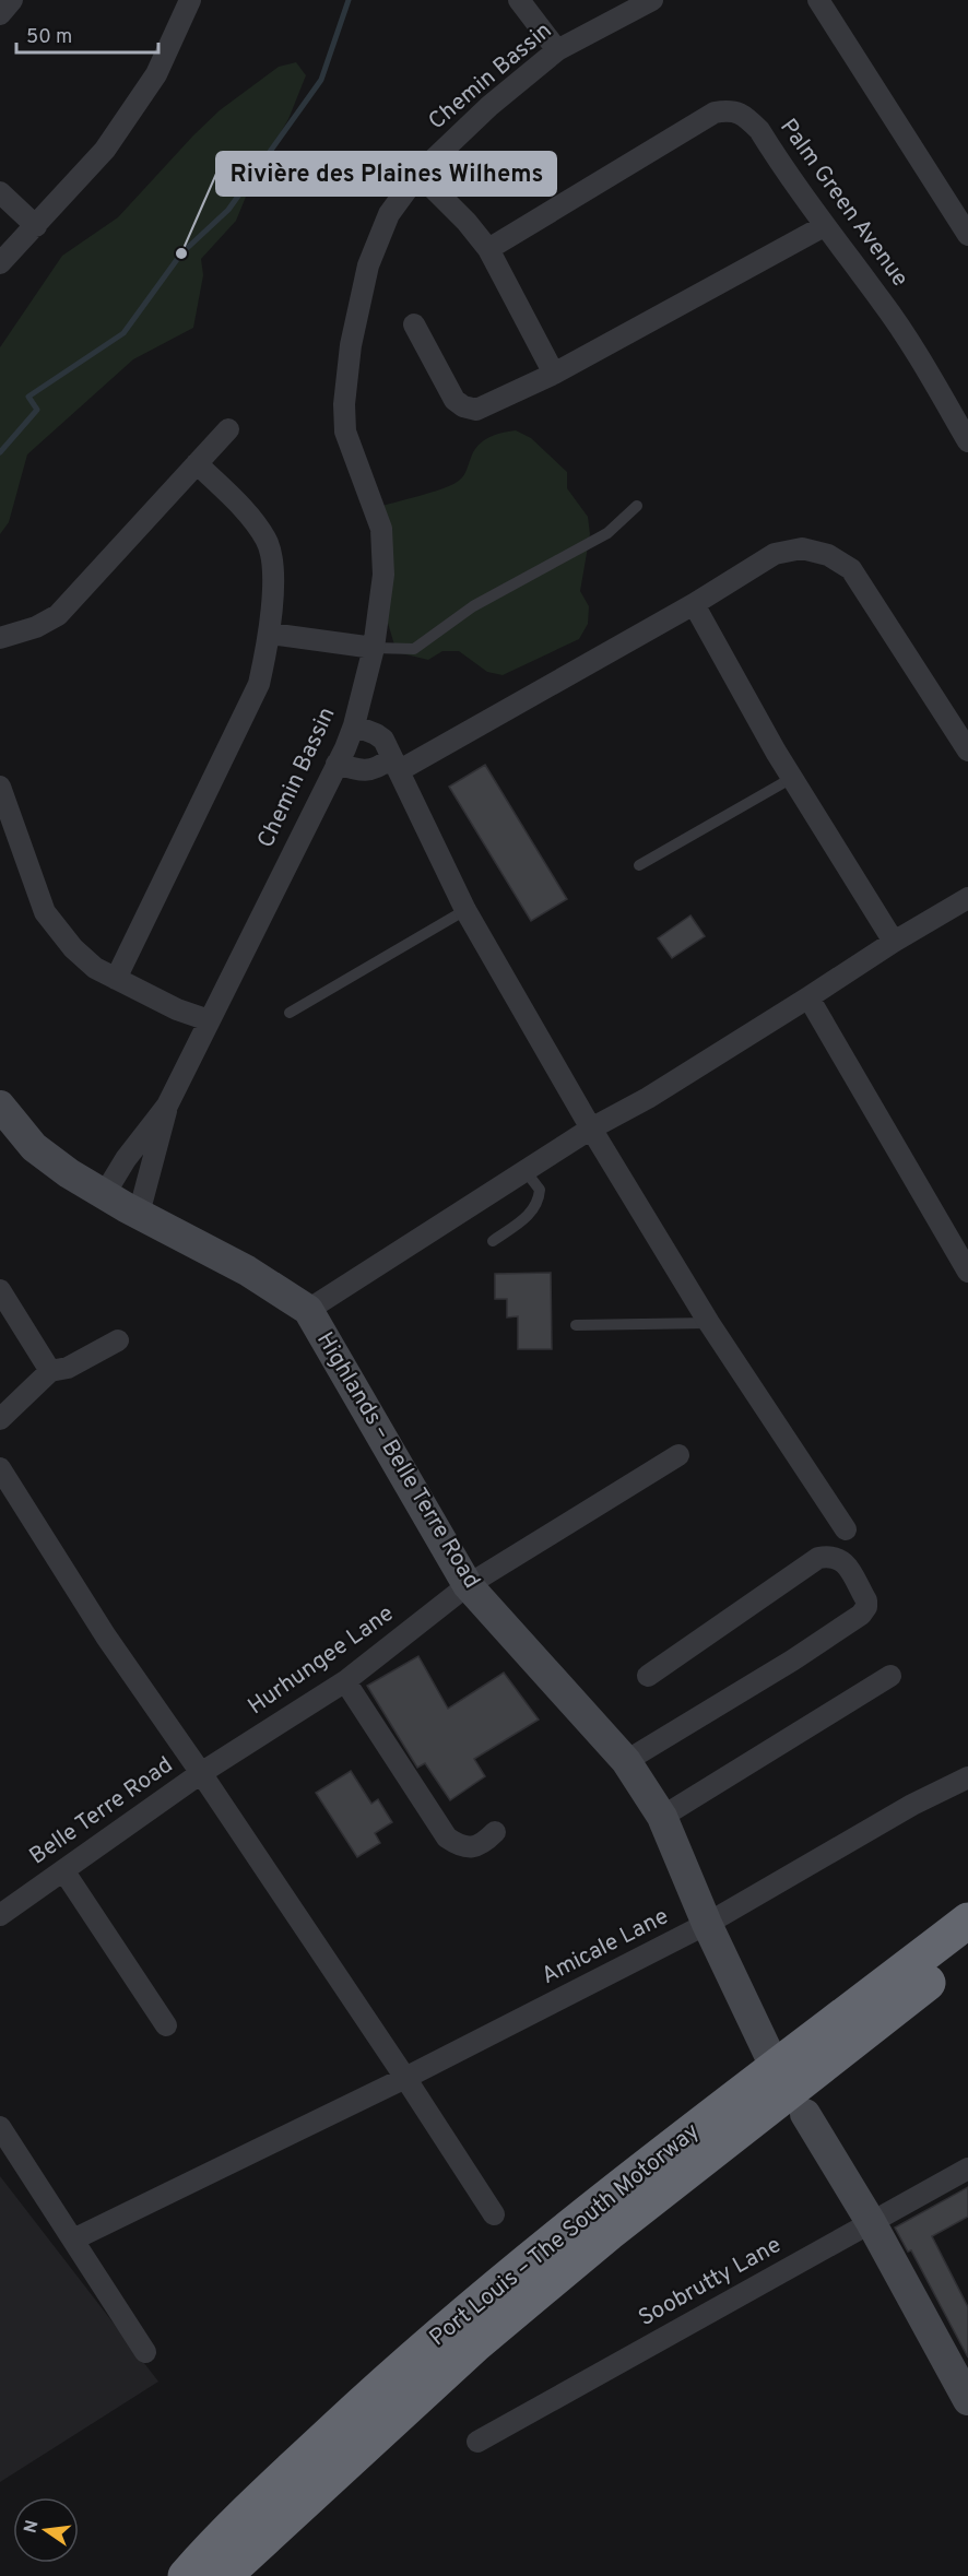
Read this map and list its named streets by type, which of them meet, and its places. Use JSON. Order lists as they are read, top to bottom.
{
  "streets": {
    "highway": ["Port Louis – The South Motorway"],
    "street": [
      "Chemin Bassin",
      "Palm Green Avenue",
      "Highlands – Belle Terre Road",
      "Hurhungee Lane",
      "Belle Terre Road",
      "Amicale Lane",
      "Soobrutty Lane"
    ]
  },
  "crossings": [
    ["Highlands – Belle Terre Road", "Hurhungee Lane"],
    ["Highlands – Belle Terre Road", "Amicale Lane"],
    ["Hurhungee Lane", "Belle Terre Road"]
  ],
  "places": ["Rivière des Plaines Wilhems"],
  "scale_bar": "50 m",
  "north": "left"
}
